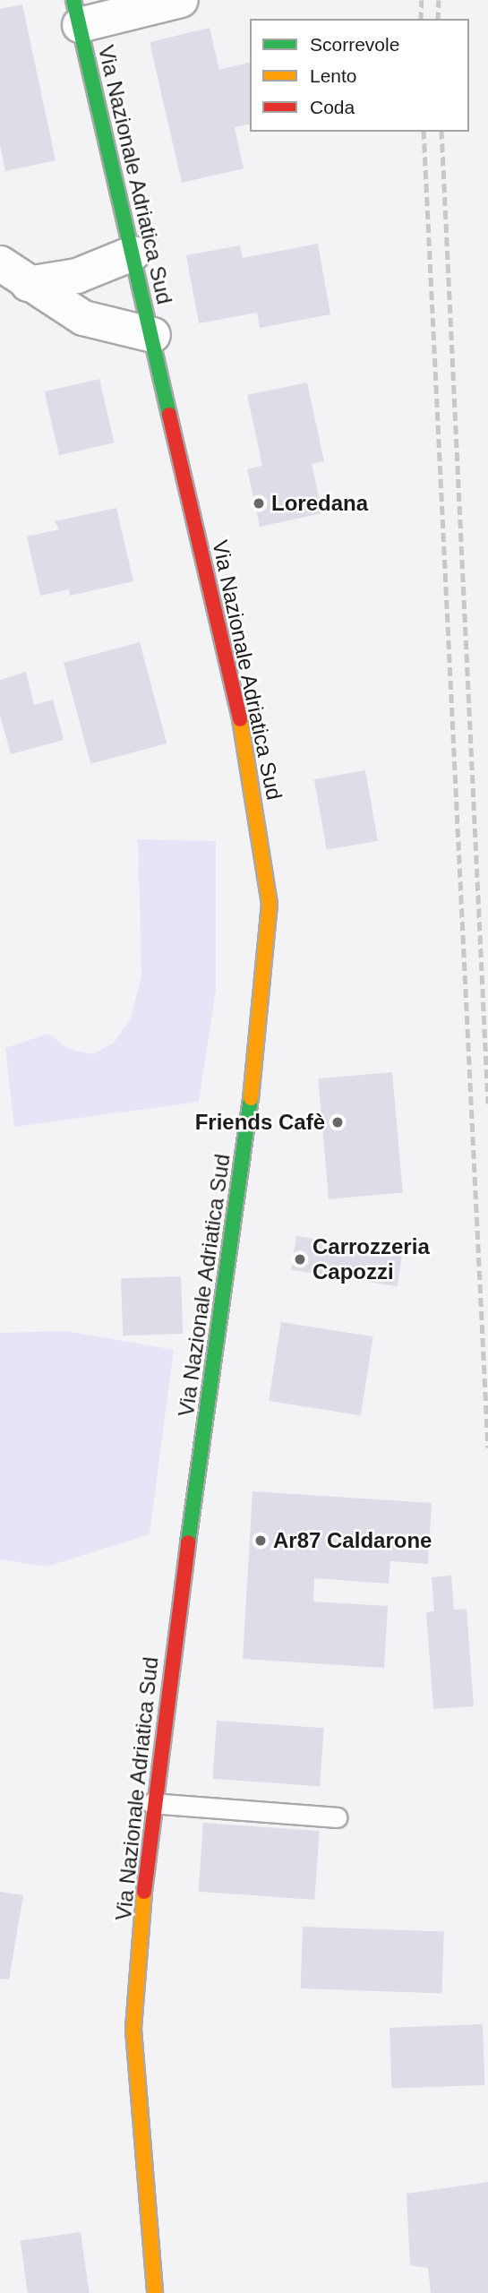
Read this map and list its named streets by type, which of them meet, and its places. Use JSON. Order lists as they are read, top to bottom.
{
  "streets": {
    "main road": ["Via Nazionale Adriatica Sud"]
  },
  "places": [
    "Loredana",
    "Friends Cafè",
    "Carrozzeria Capozzi",
    "Ar87 Caldarone"
  ],
  "legend": ["Scorrevole", "Lento", "Coda"]
}
